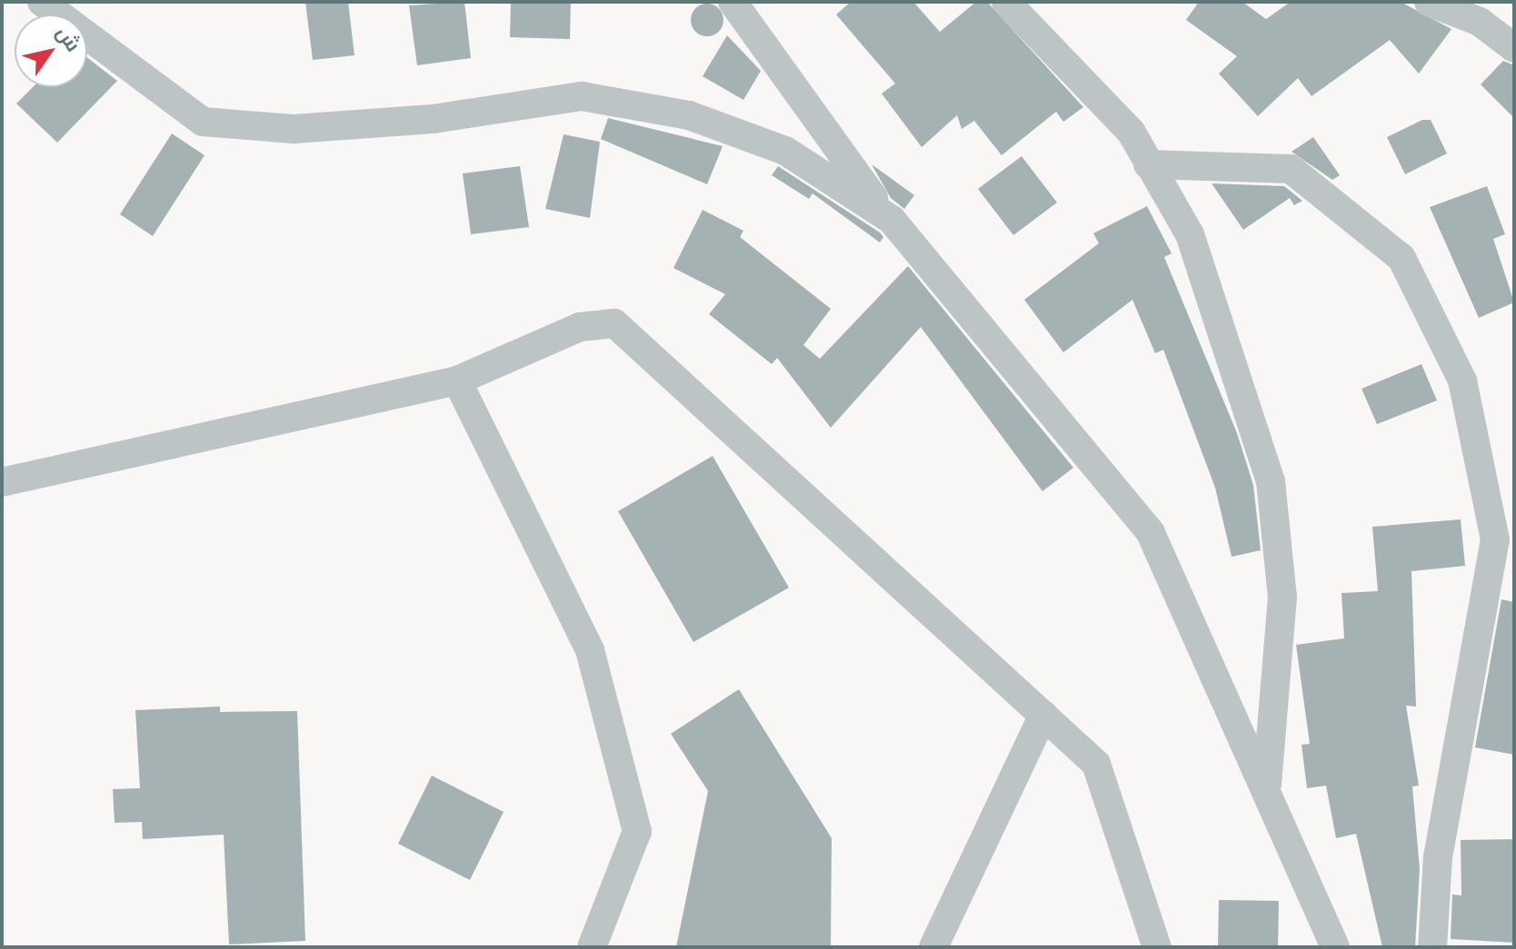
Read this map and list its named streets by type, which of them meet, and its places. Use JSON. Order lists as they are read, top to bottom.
{
  "north": "top right"
}
